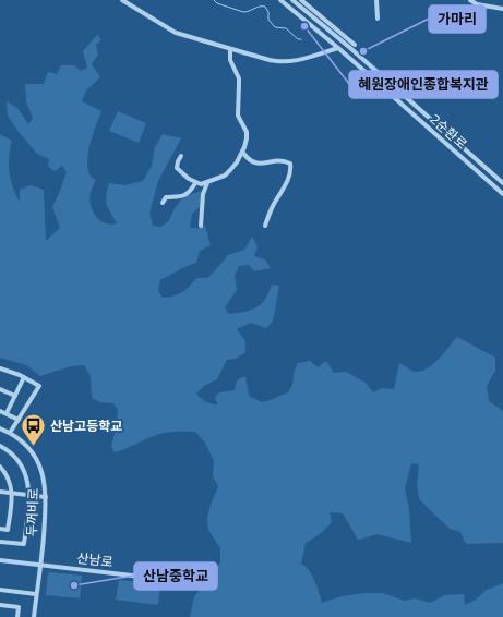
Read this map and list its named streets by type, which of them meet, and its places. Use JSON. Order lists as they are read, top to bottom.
{
  "streets": {
    "street": ["2순환로", "두꺼비로", "산남로"]
  },
  "crossings": [
    ["두꺼비로", "산남로"]
  ],
  "places": {
    "other": ["혜원장애인종합복지관", "가마리", "산남중학교"],
    "bus stop": ["산남고등학교"]
  }
}
